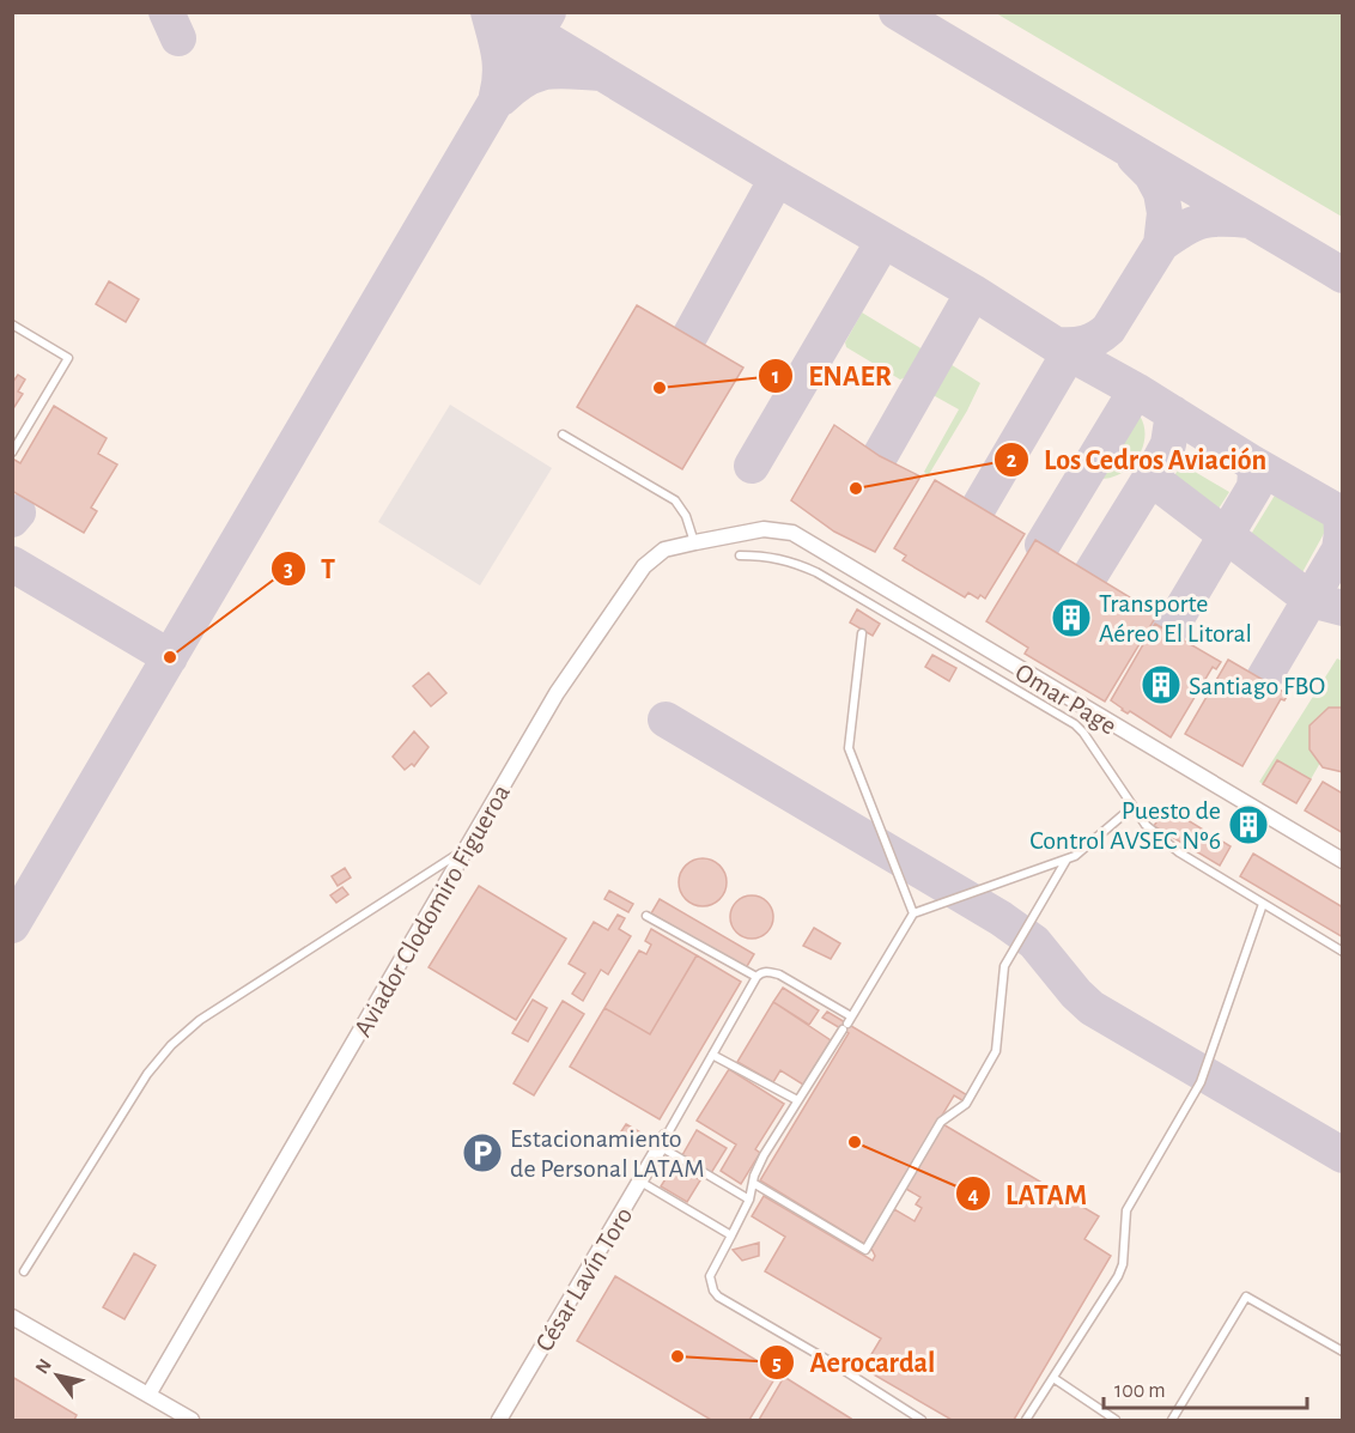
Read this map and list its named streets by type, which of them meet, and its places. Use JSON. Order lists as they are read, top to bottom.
{
  "streets": {
    "street": ["Omar Page", "Aviador Clodomiro Figueroa", "César Lavín Toro"]
  },
  "crossings": [
    ["Omar Page", "Aviador Clodomiro Figueroa"]
  ],
  "places": {
    "other": [
      "ENAER",
      "Los Cedros Aviación",
      "T",
      "LATAM",
      "Aerocardal"
    ],
    "building": ["Transporte Aéreo El Litoral", "Santiago FBO", "Puesto de Control AVSEC Nº6"],
    "parking": ["Estacionamiento de Personal LATAM"]
  },
  "scale_bar": "100 m",
  "north": "top left"
}
